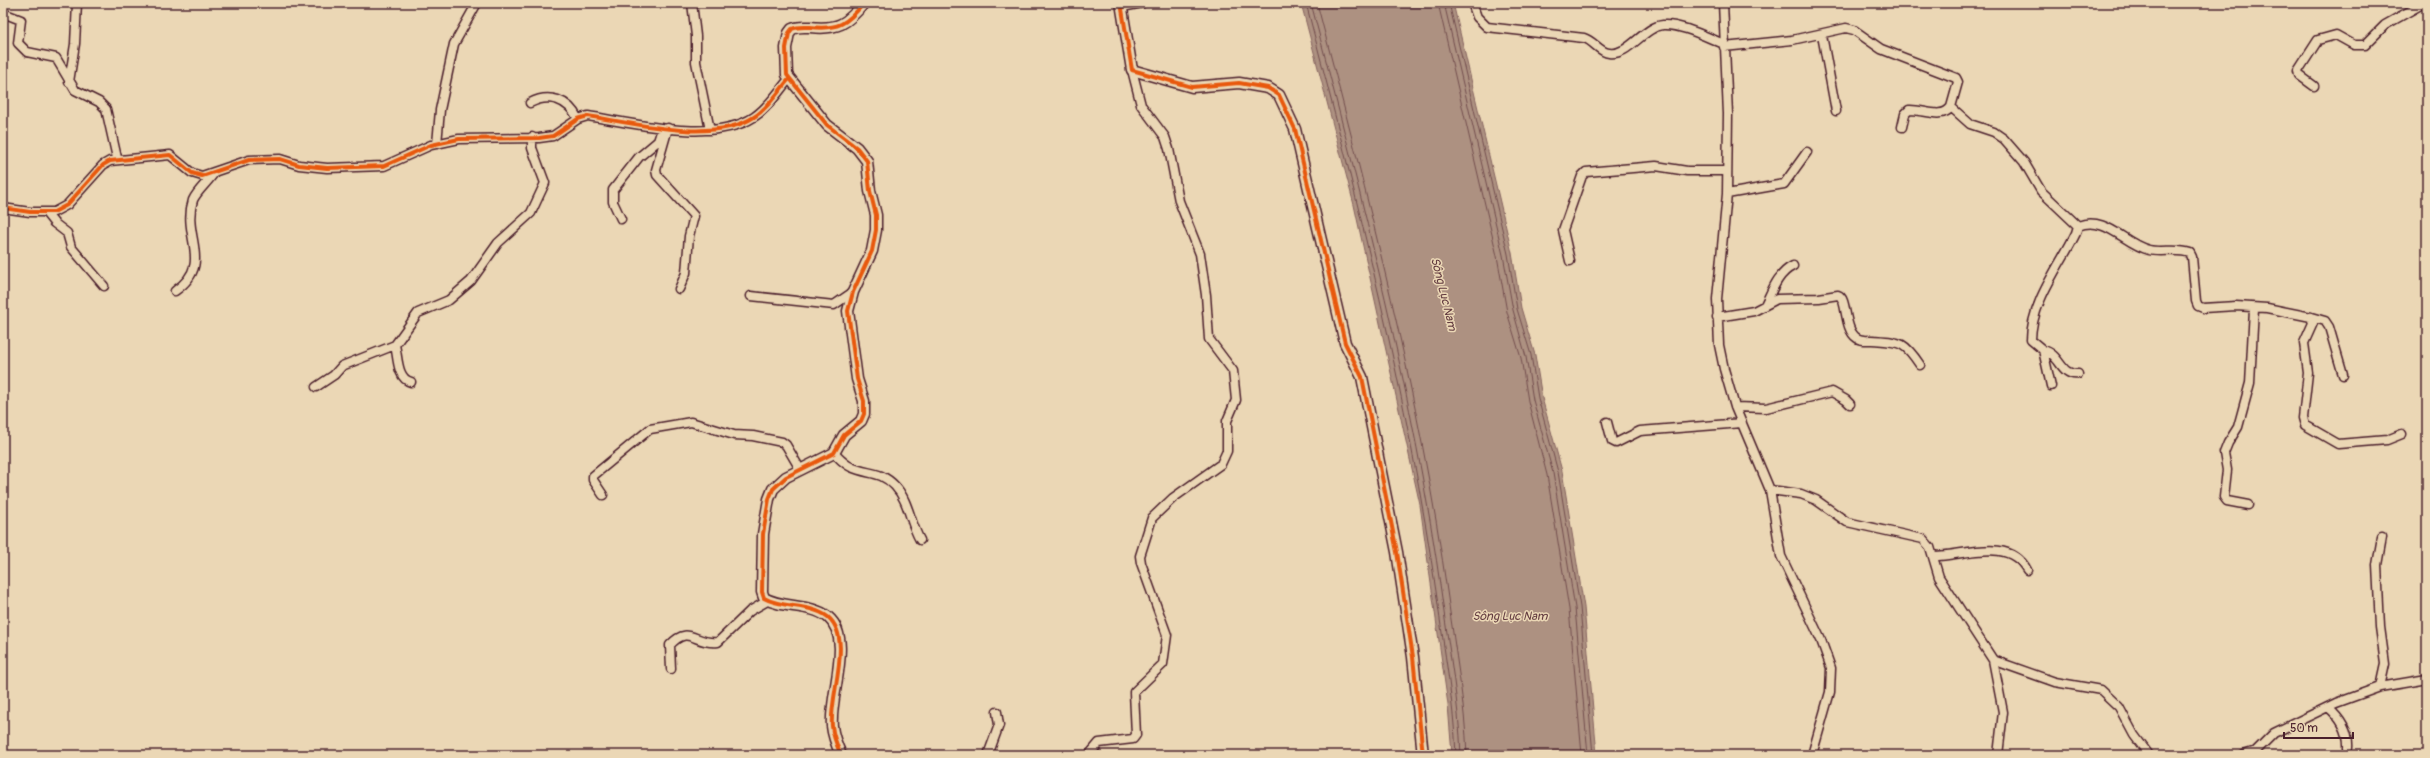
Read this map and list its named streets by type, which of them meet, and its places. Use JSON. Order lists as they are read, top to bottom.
{
  "water": ["Sông Lục Nam"],
  "scale_bar": "50 m"
}
